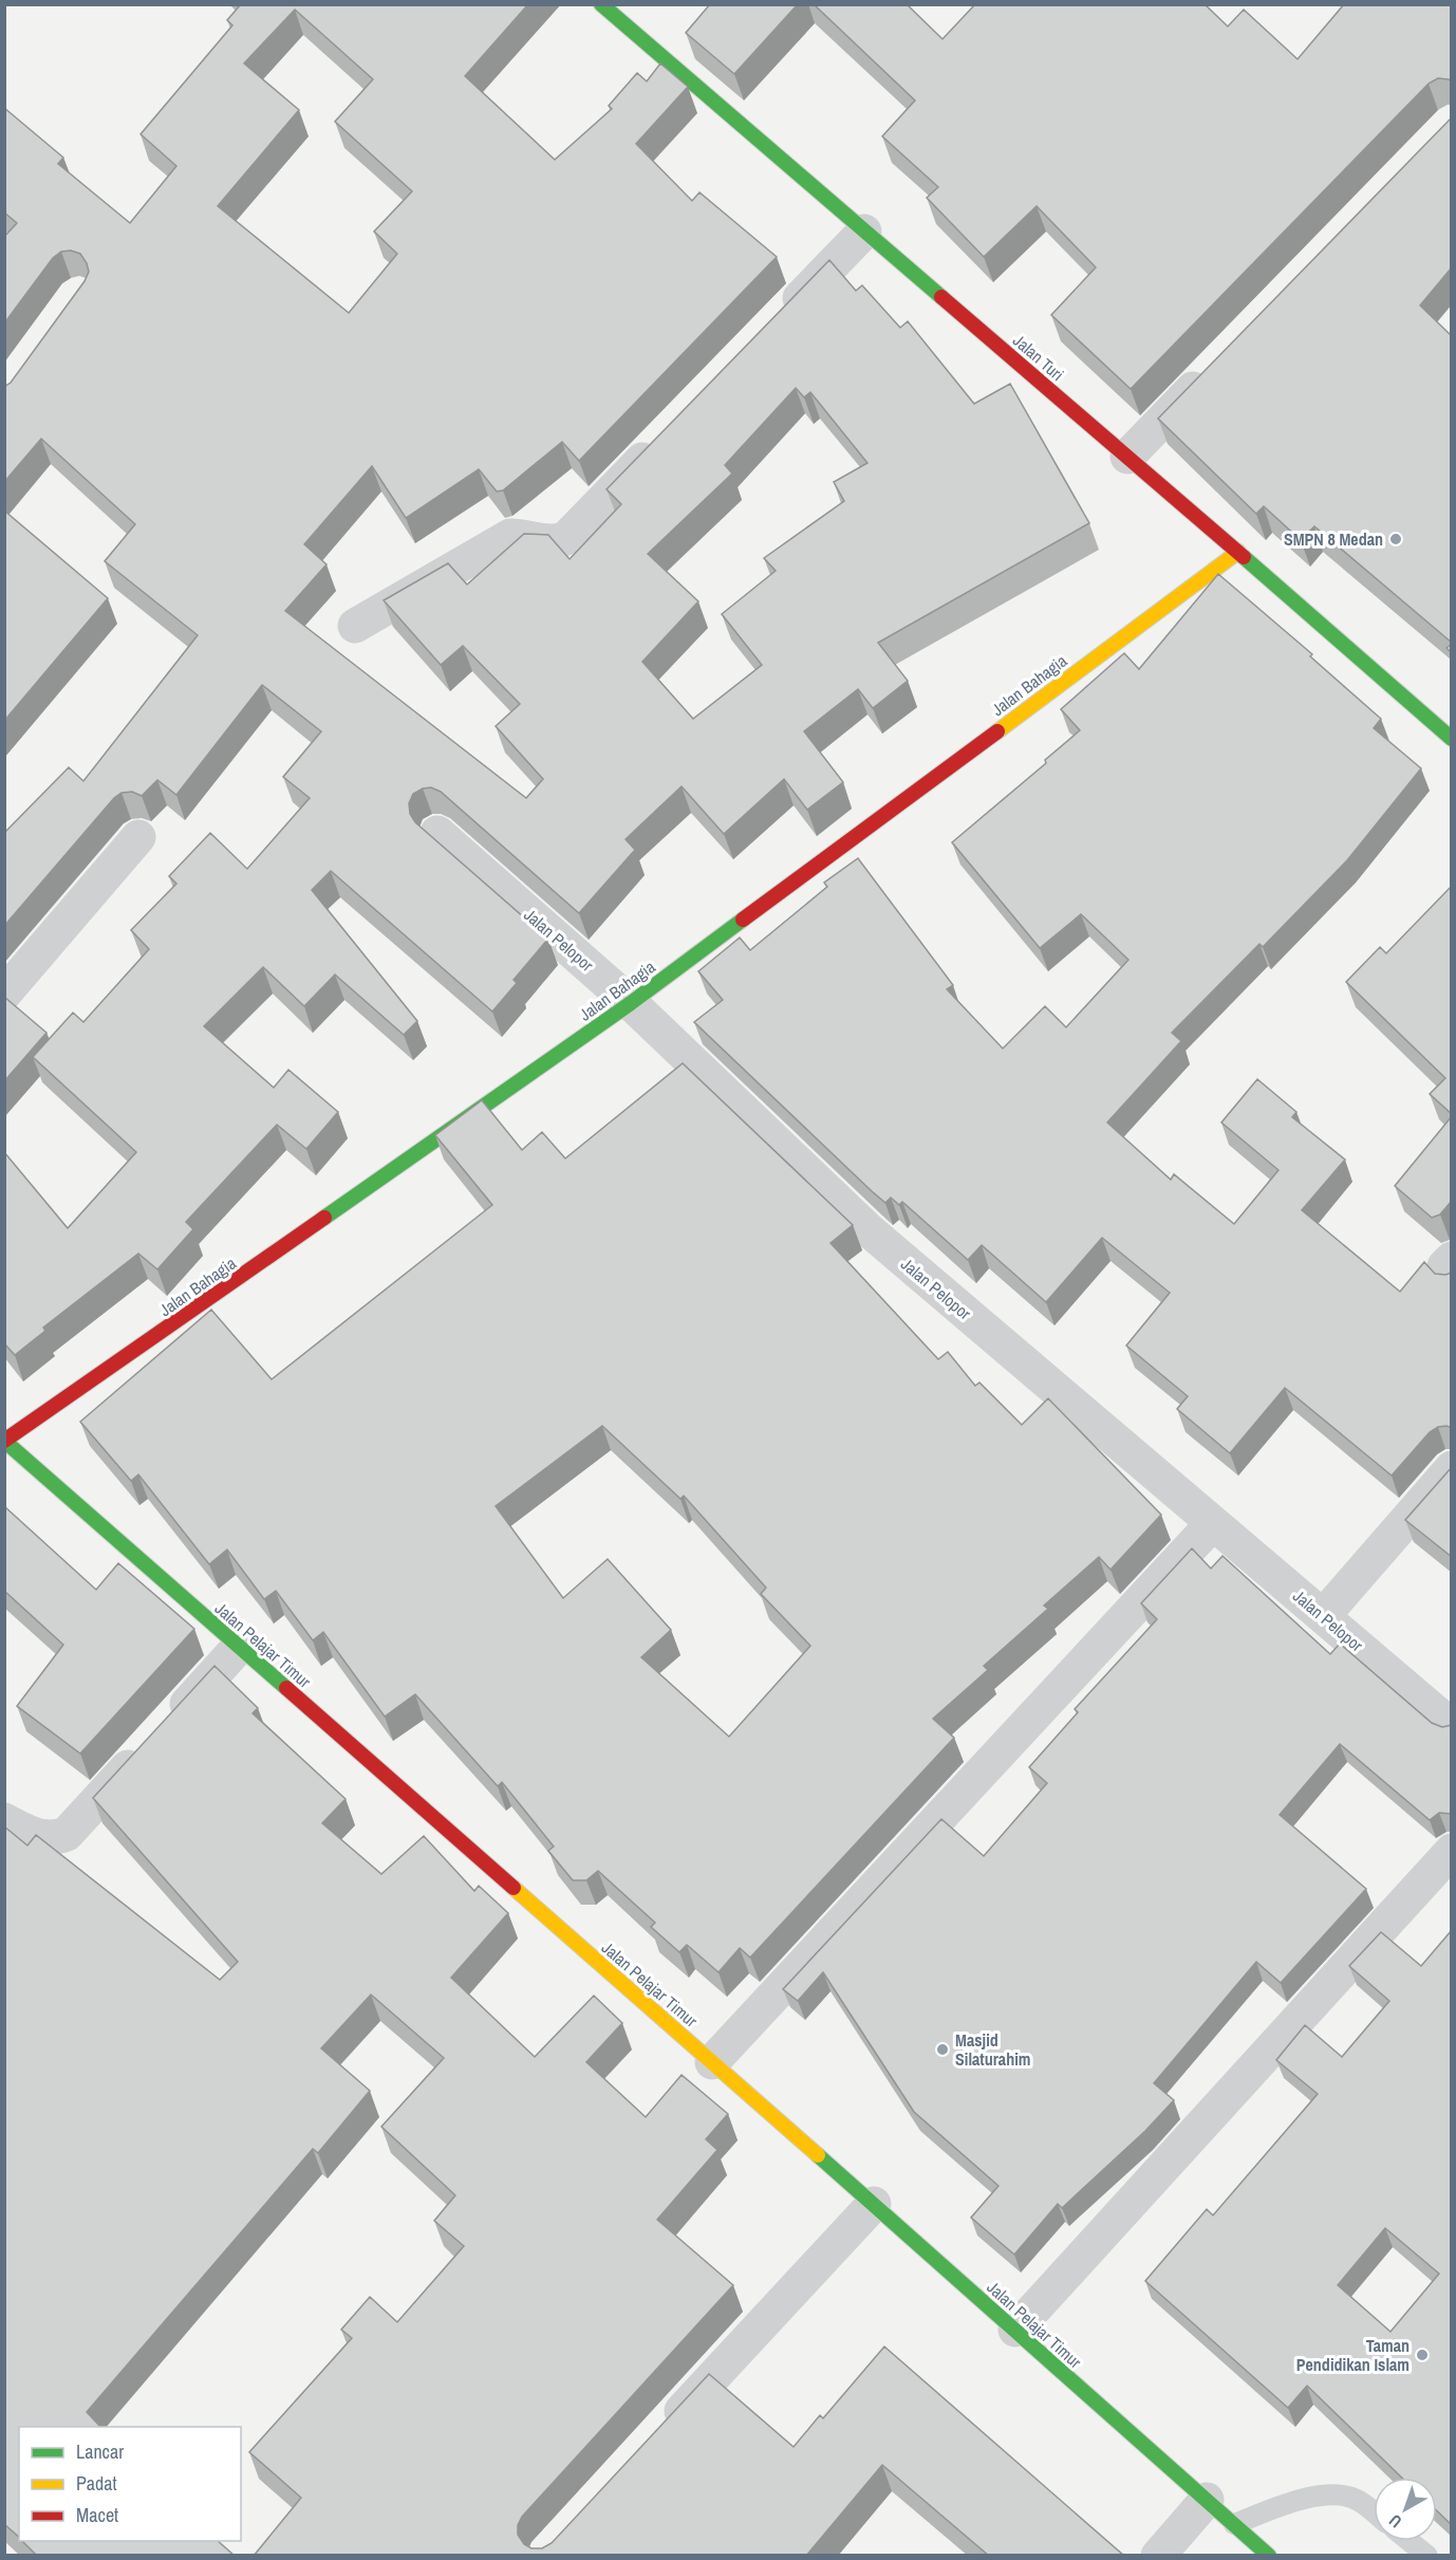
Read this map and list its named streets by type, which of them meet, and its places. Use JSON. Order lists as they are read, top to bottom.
{
  "streets": {
    "main road": ["Jalan Turi", "Jalan Bahagia", "Jalan Pelajar Timur"],
    "street": ["Jalan Pelopor"]
  },
  "crossings": [
    ["Jalan Turi", "Jalan Bahagia"],
    ["Jalan Bahagia", "Jalan Pelopor"],
    ["Jalan Bahagia", "Jalan Pelajar Timur"]
  ],
  "places": ["SMPN 8 Medan", "Masjid Silaturahim", "Taman Pendidikan Islam"],
  "legend": ["Lancar", "Padat", "Macet"],
  "north": "bottom left"
}
